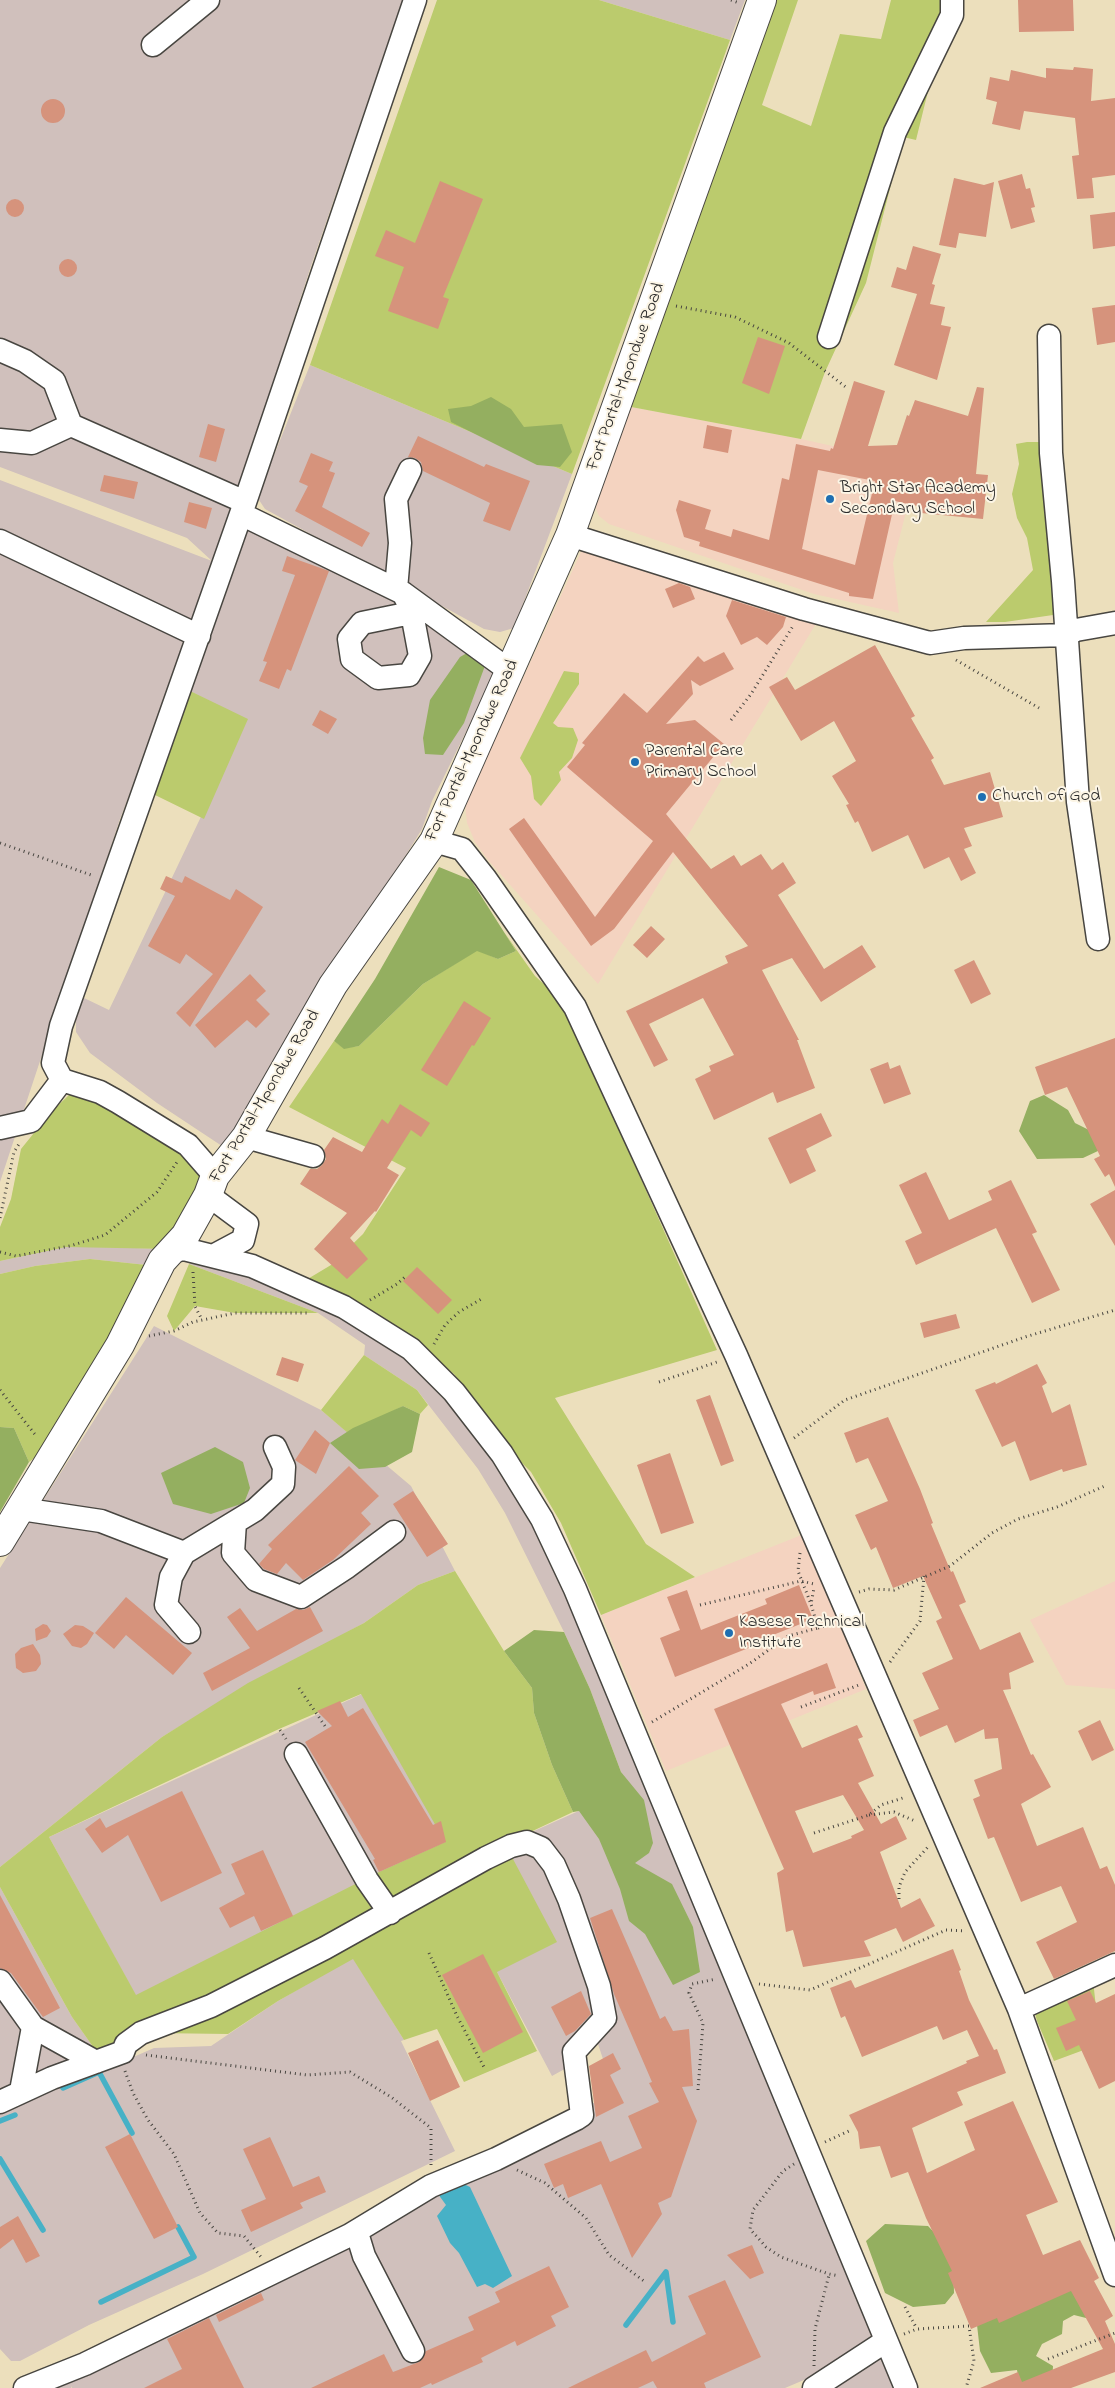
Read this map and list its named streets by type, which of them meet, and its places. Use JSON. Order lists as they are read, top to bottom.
{
  "streets": {
    "highway": ["Fort Portal-Mpondwe Road"]
  },
  "places": [
    "Bright Star Academy Secondary School",
    "Parental Care Primary School",
    "Church of God",
    "Kasese Technical Institute"
  ]
}
